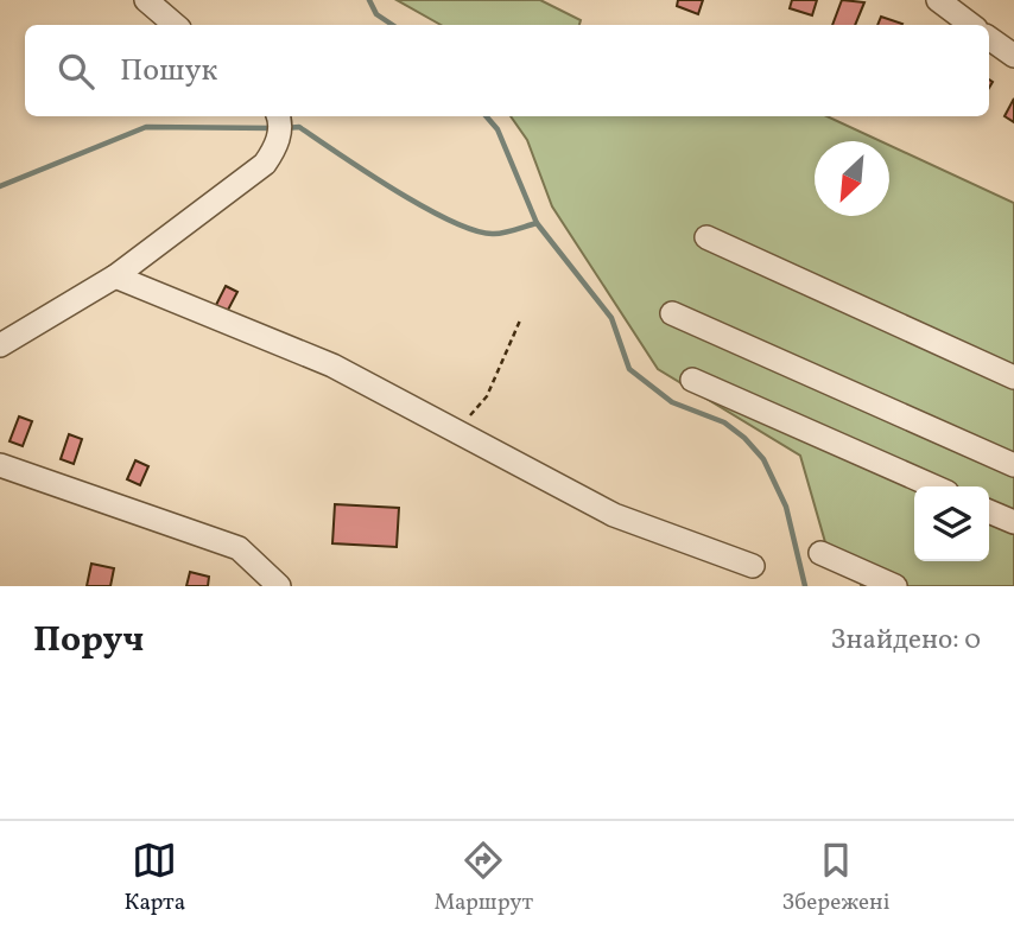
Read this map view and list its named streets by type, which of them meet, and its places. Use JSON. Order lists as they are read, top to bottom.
{
  "north": "bottom left",
  "page": {
    "search": "Пошук",
    "heading": ["Поруч", "Знайдено: 0"],
    "nav": ["Карта", "Маршрут", "Збережені"]
  }
}
